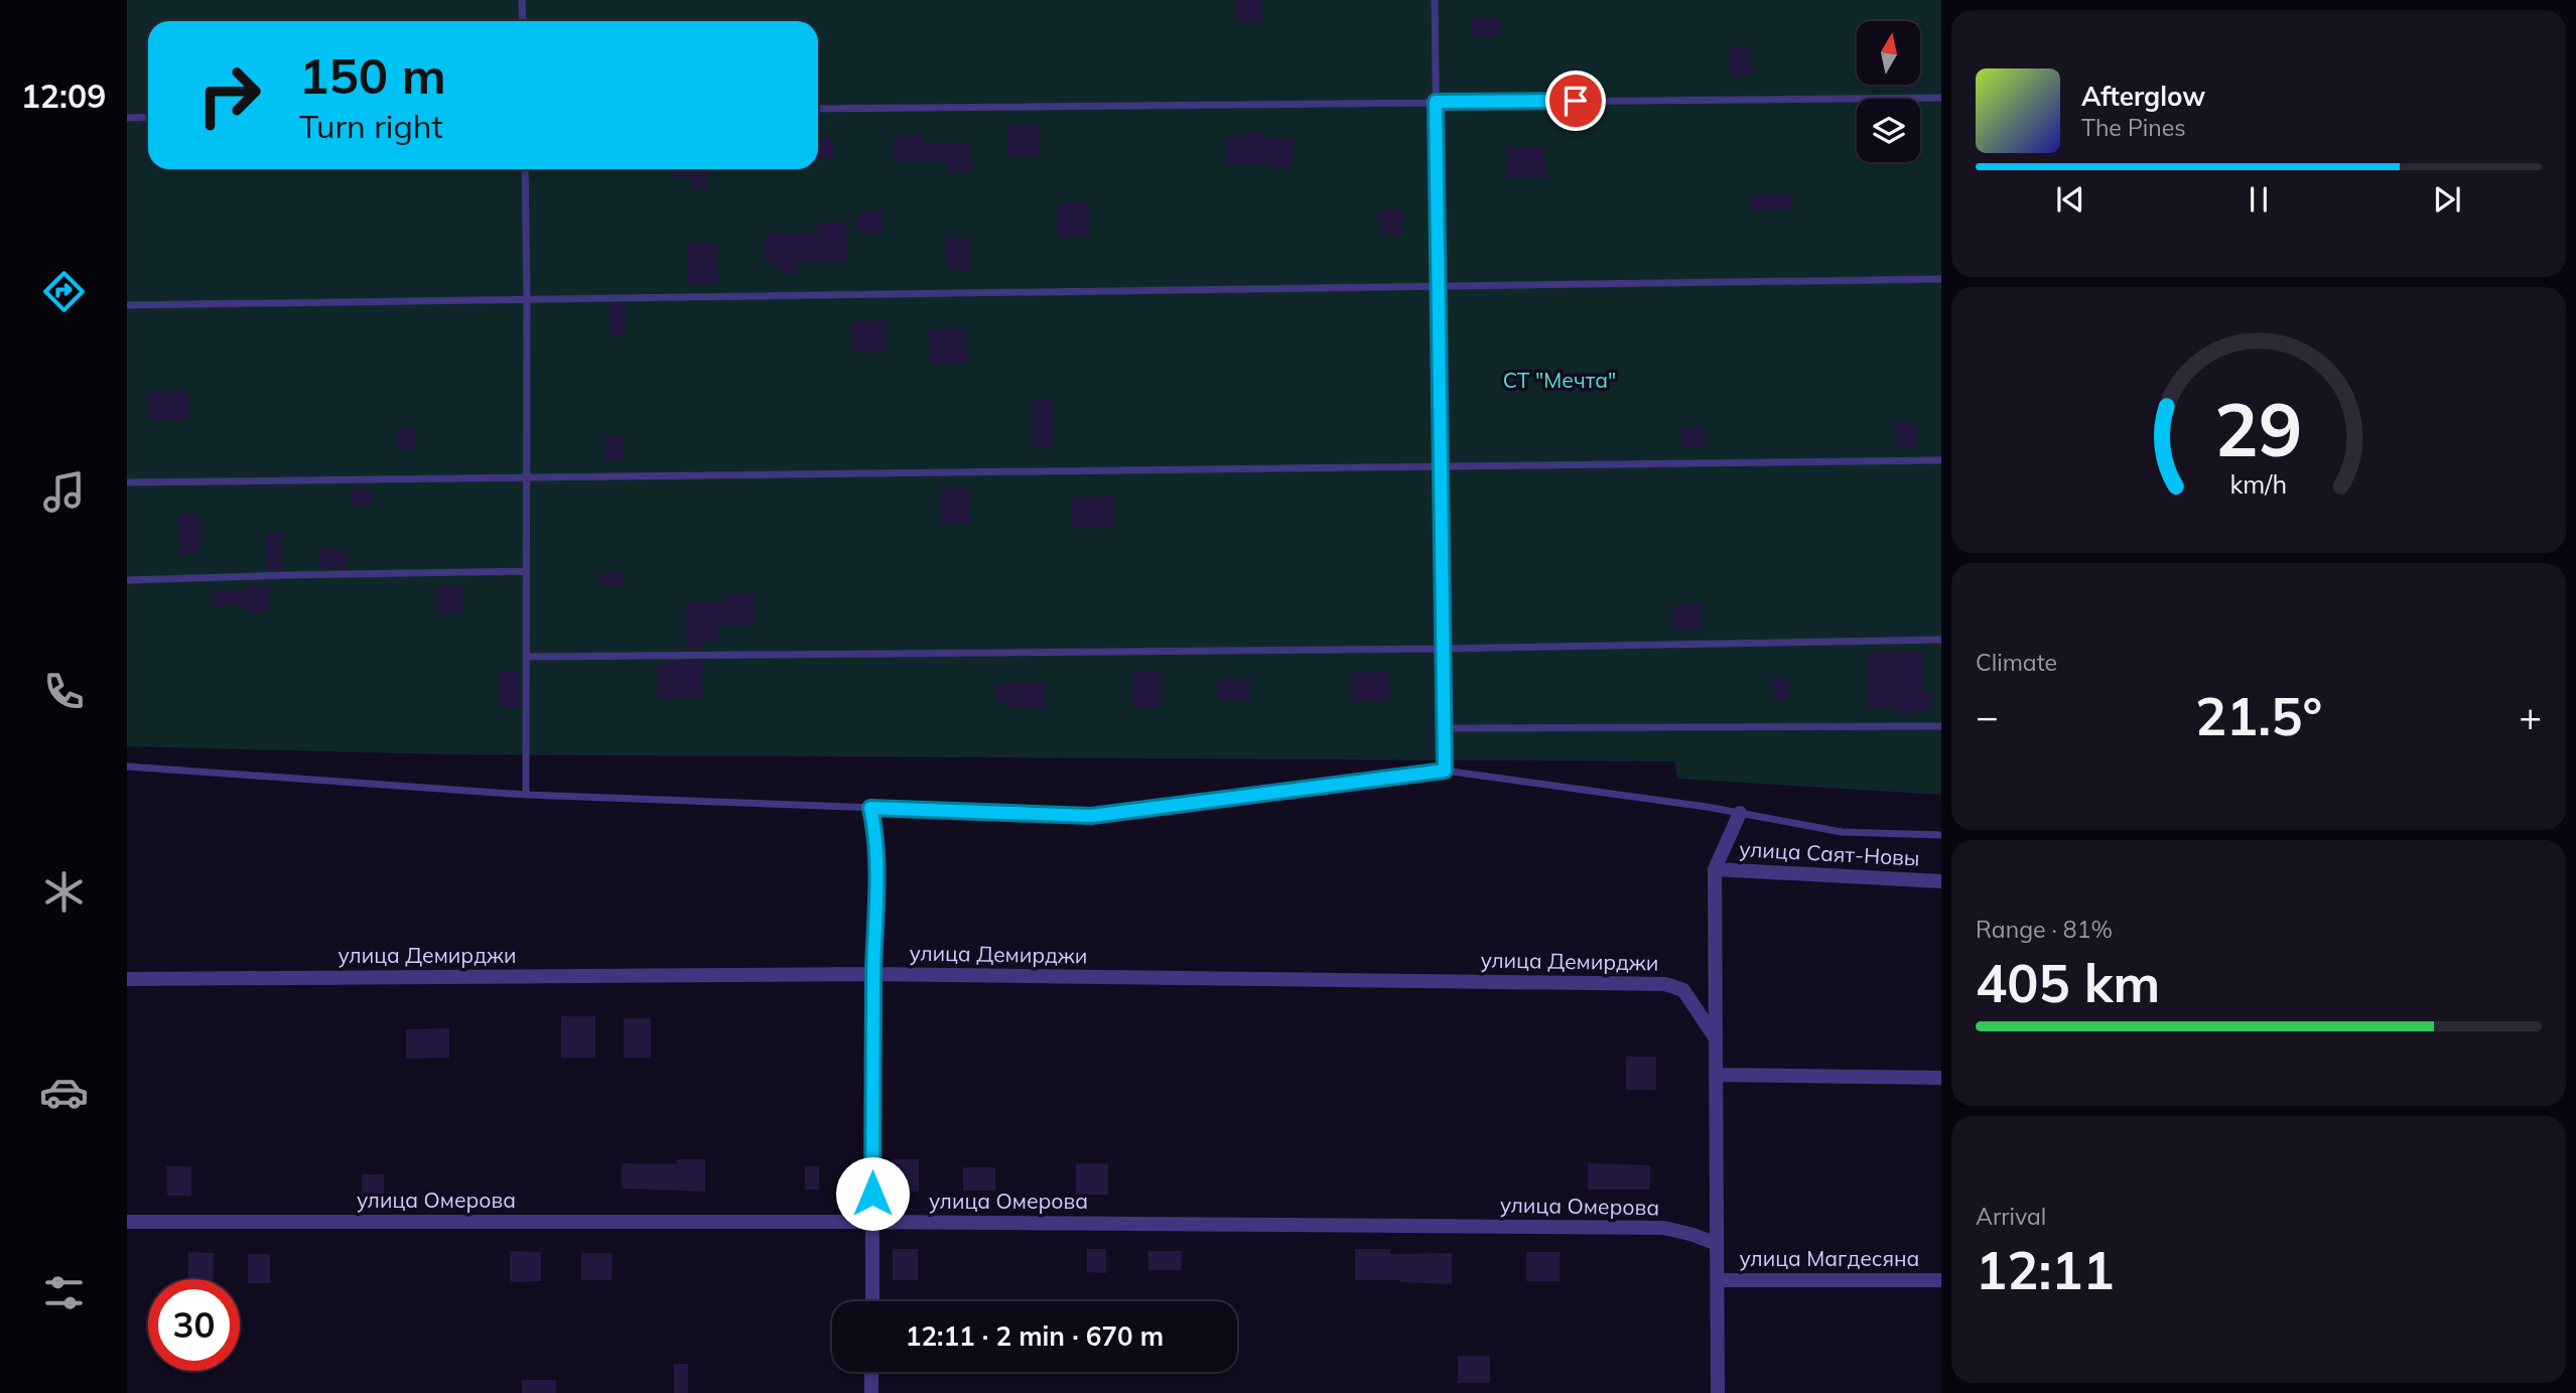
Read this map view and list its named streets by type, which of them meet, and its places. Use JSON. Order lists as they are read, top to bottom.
{
  "streets": {
    "street": [
      "улица Саят-Новы",
      "улица Демирджи",
      "улица Омерова",
      "улица Магдесяна"
    ]
  },
  "parks": ["СТ \"Мечта\""],
  "north": "top",
  "page": {
    "tabs": "12:09",
    "turn": ["150 m", "Turn right"],
    "song": ["Afterglow", "The Pines"],
    "tile": [
      "Climate",
      ["Range · 81%", "405 km"],
      ["Arrival", "12:11"]
    ],
    "heat": ["−", "21.5°", "+"],
    "limit": "30",
    "trip": "12:11 · 2 min · 670 m",
    "gauge": ["29", "km/h"]
  }
}
